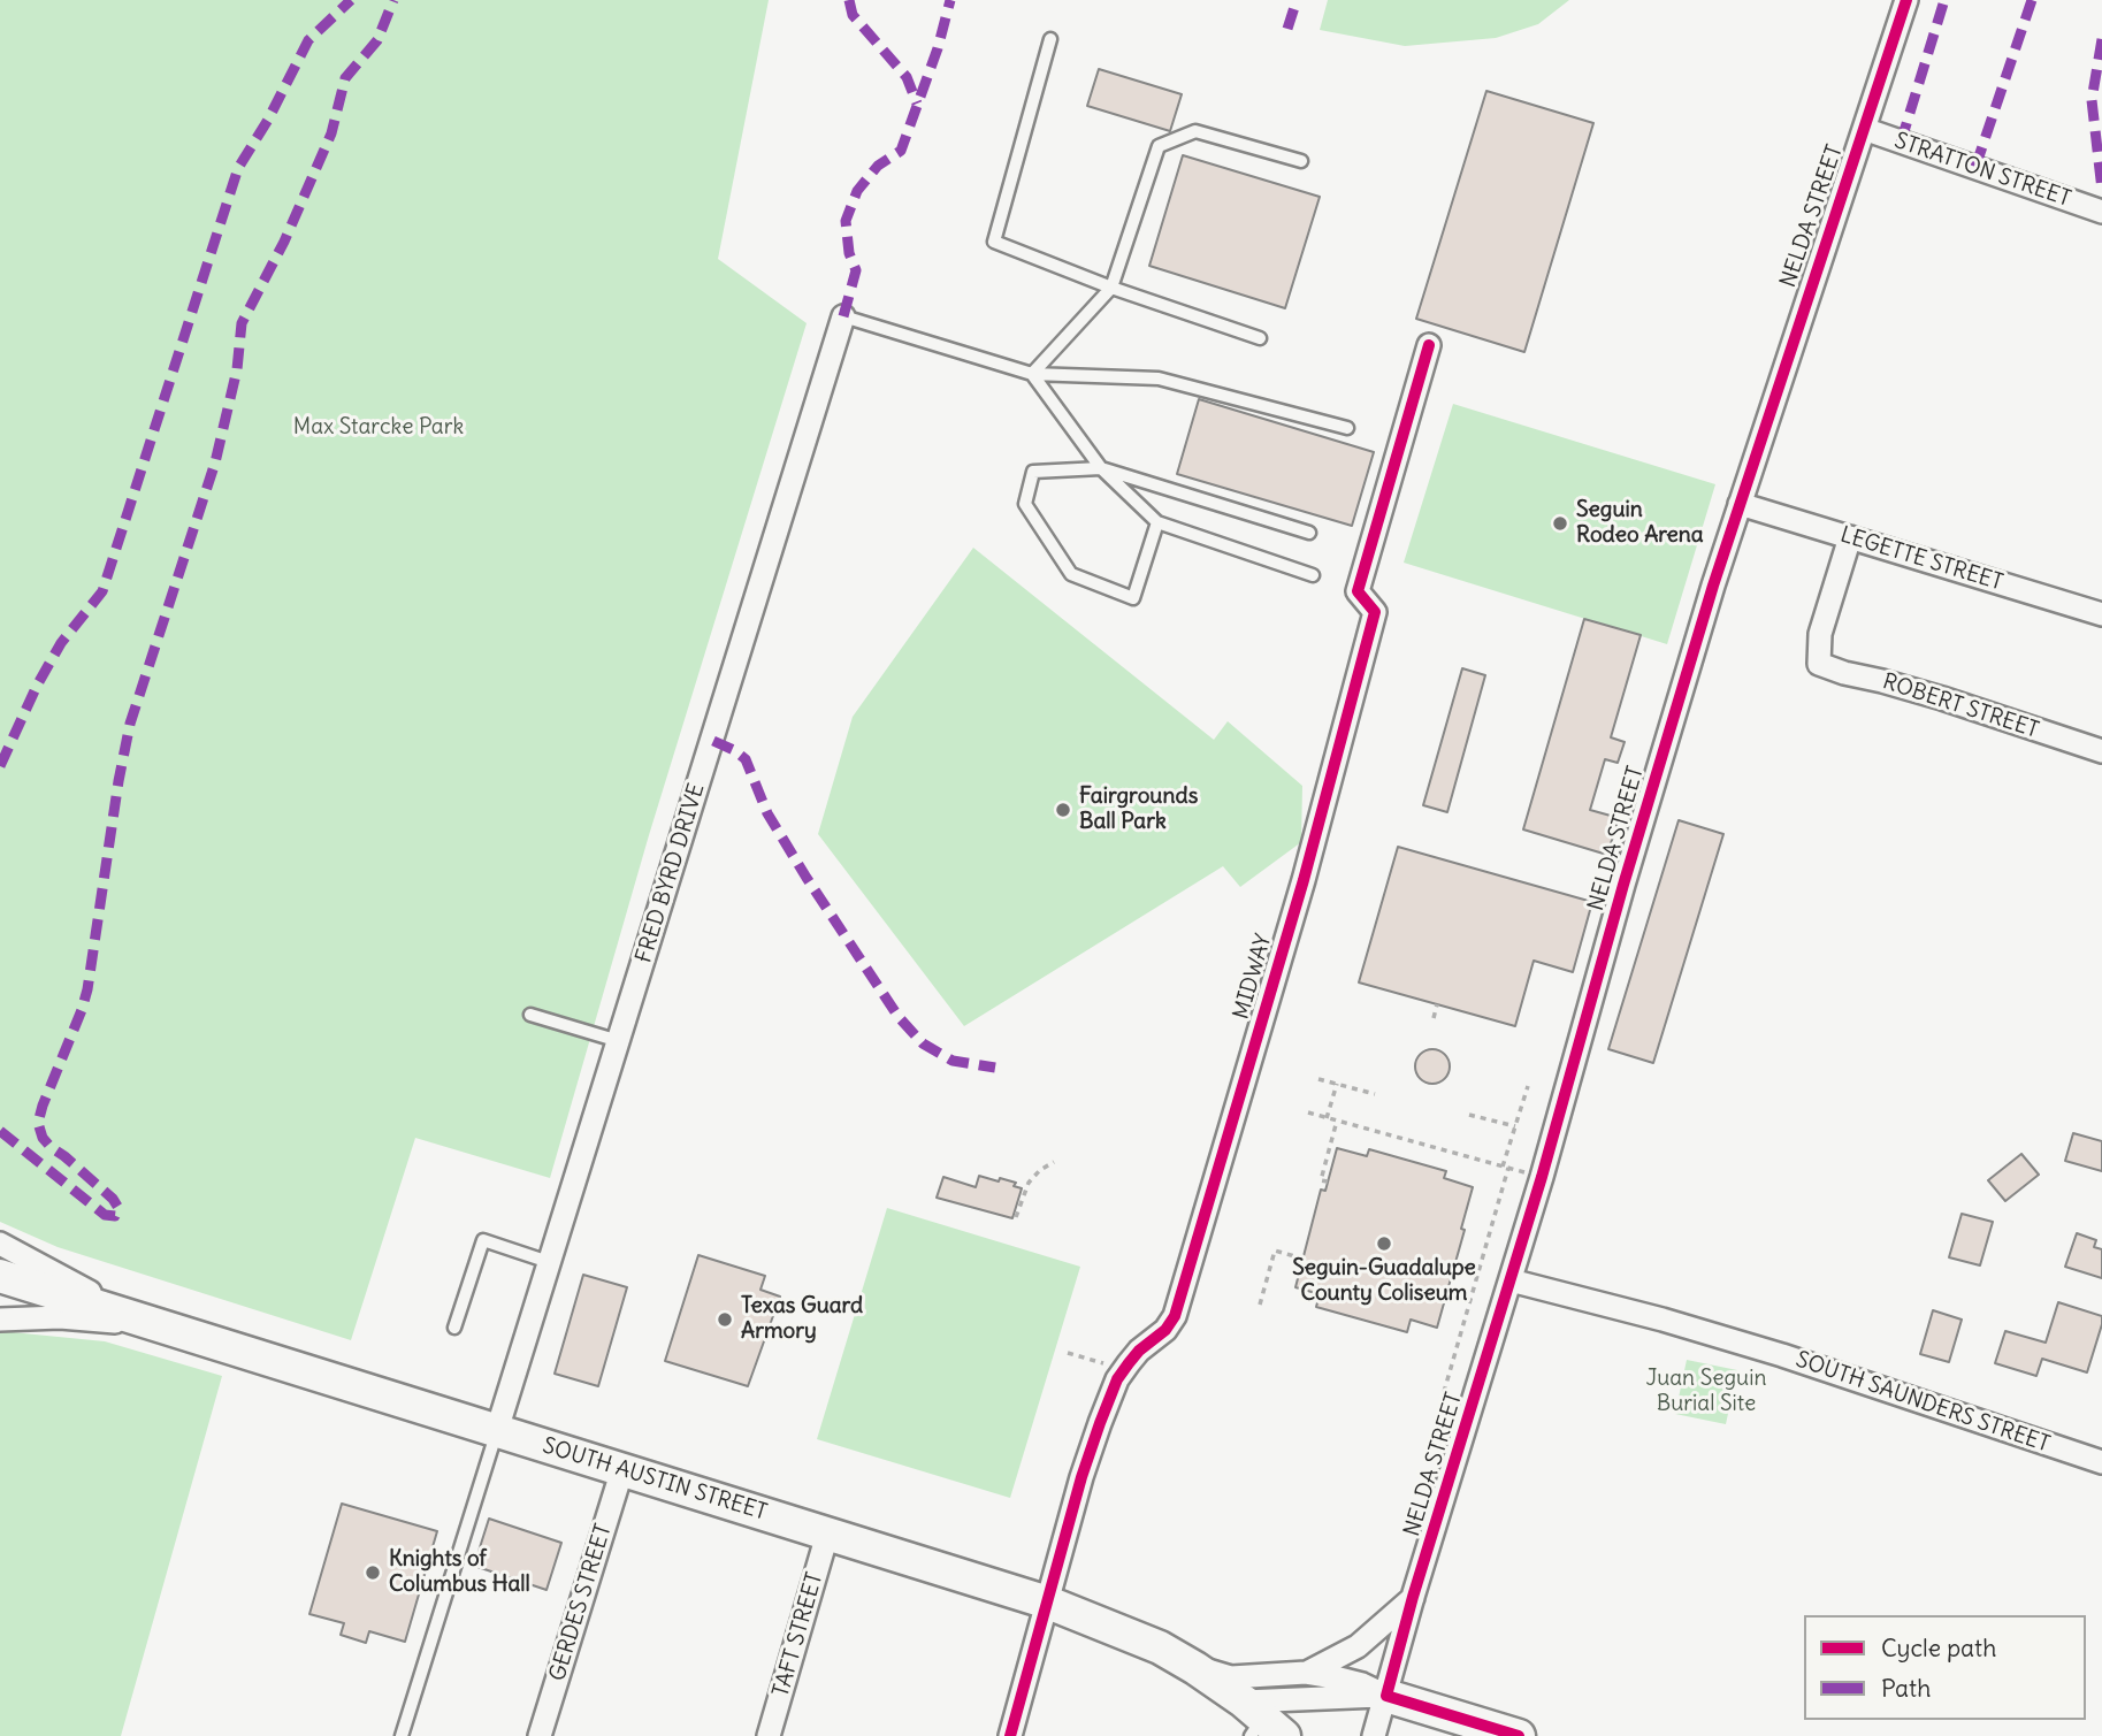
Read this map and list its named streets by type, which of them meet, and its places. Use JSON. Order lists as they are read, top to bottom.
{
  "streets": {
    "main road": ["SOUTH AUSTIN STREET"],
    "street": [
      "STRATTON STREET",
      "NELDA STREET",
      "LEGETTE STREET",
      "ROBERT STREET",
      "FRED BYRD DRIVE",
      "MIDWAY",
      "SOUTH SAUNDERS STREET",
      "GERDES STREET",
      "TAFT STREET"
    ]
  },
  "crossings": [
    ["STRATTON STREET", "NELDA STREET"],
    ["NELDA STREET", "LEGETTE STREET"],
    ["NELDA STREET", "SOUTH SAUNDERS STREET"],
    ["LEGETTE STREET", "ROBERT STREET"],
    ["FRED BYRD DRIVE", "SOUTH AUSTIN STREET"],
    ["MIDWAY", "SOUTH AUSTIN STREET"],
    ["SOUTH AUSTIN STREET", "GERDES STREET"],
    ["SOUTH AUSTIN STREET", "TAFT STREET"]
  ],
  "parks": ["Max Starcke Park", "Juan Seguin Burial Site"],
  "places": [
    "Seguin Rodeo Arena",
    "Fairgrounds Ball Park",
    "Seguin-Guadalupe County Coliseum",
    "Texas Guard Armory",
    "Knights of Columbus Hall"
  ],
  "legend": ["Cycle path", "Path"]
}
